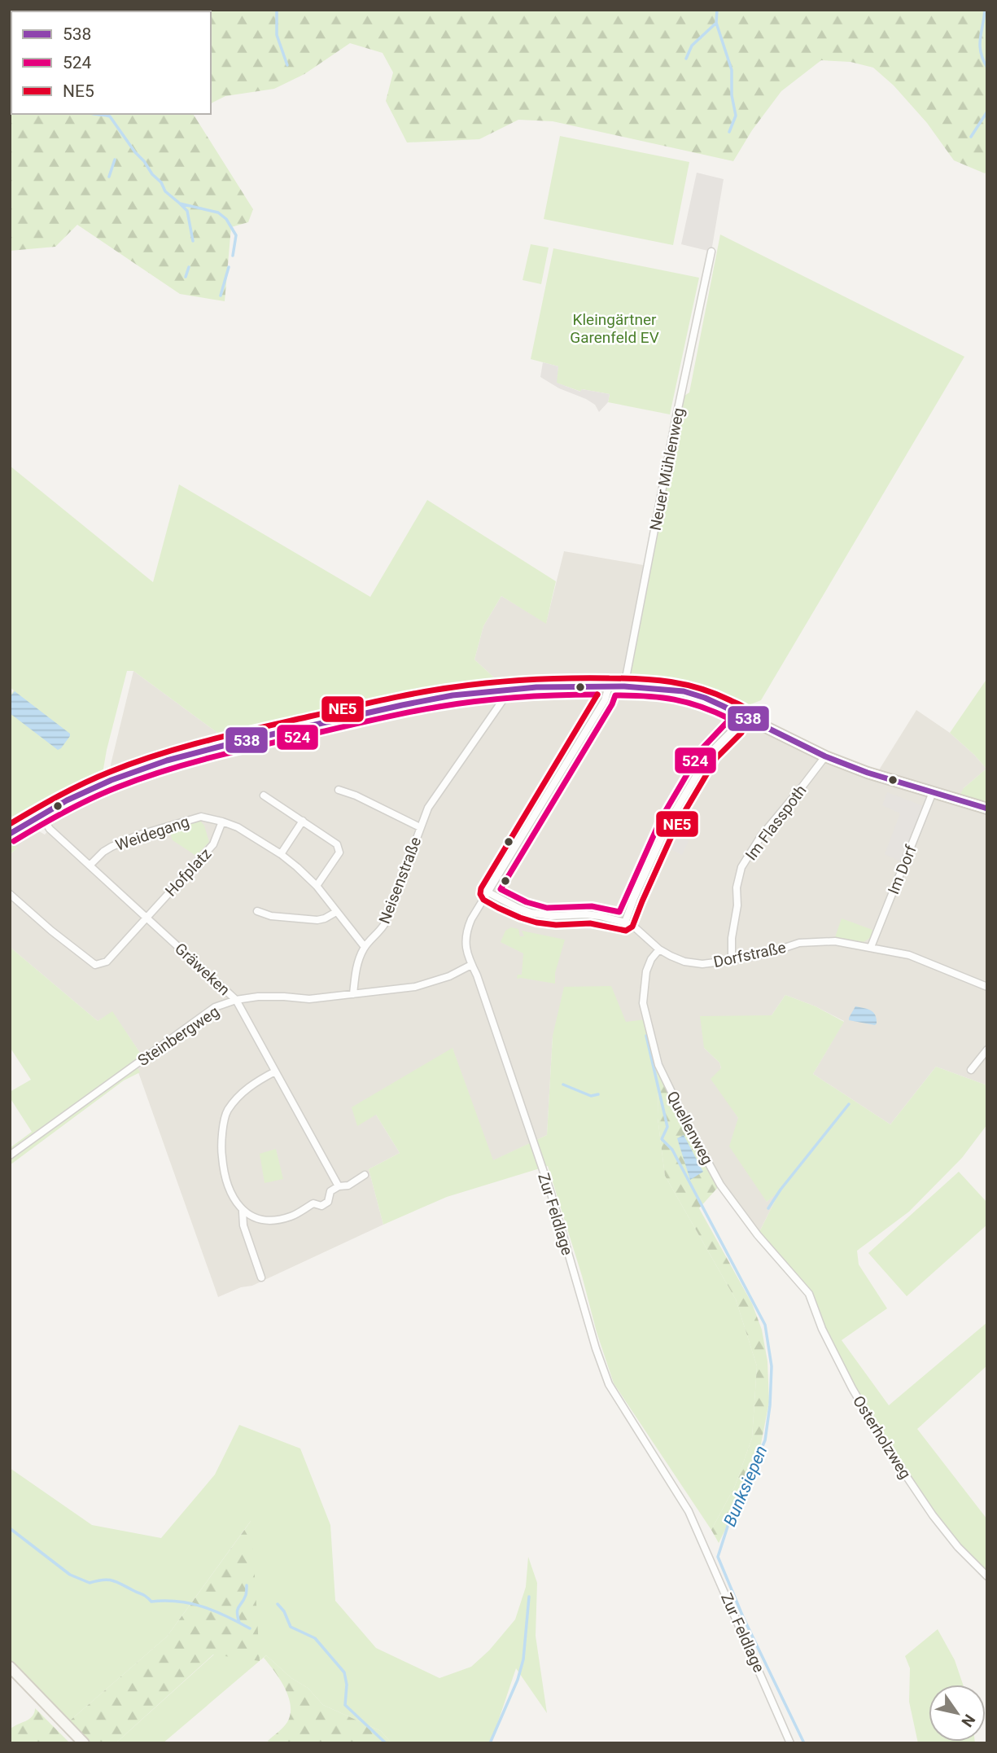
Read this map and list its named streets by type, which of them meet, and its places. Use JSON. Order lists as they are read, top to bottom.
{
  "streets": {
    "street": [
      "Neuer Mühlenweg",
      "Im Flasspoth",
      "Weidegang",
      "Im Dorf",
      "Hofplatz",
      "Neisenstraße",
      "Dorfstraße",
      "Gräweken",
      "Steinbergweg",
      "Quellenweg",
      "Zur Feldlage",
      "Osterholzweg"
    ]
  },
  "crossings": [
    ["Im Flasspoth", "Dorfstraße"],
    ["Weidegang", "Hofplatz"],
    ["Weidegang", "Neisenstraße"],
    ["Weidegang", "Gräweken"],
    ["Im Dorf", "Dorfstraße"],
    ["Hofplatz", "Gräweken"],
    ["Neisenstraße", "Steinbergweg"],
    ["Dorfstraße", "Quellenweg"],
    ["Dorfstraße", "Zur Feldlage"],
    ["Gräweken", "Steinbergweg"],
    ["Steinbergweg", "Zur Feldlage"],
    ["Quellenweg", "Osterholzweg"]
  ],
  "water": ["Bunksiepen"],
  "parks": ["Kleingärtner Garenfeld EV"],
  "lines": ["transit line NE5", "transit line 538", "transit line 524"],
  "legend": ["538", "524", "NE5"],
  "north": "bottom right"
}
